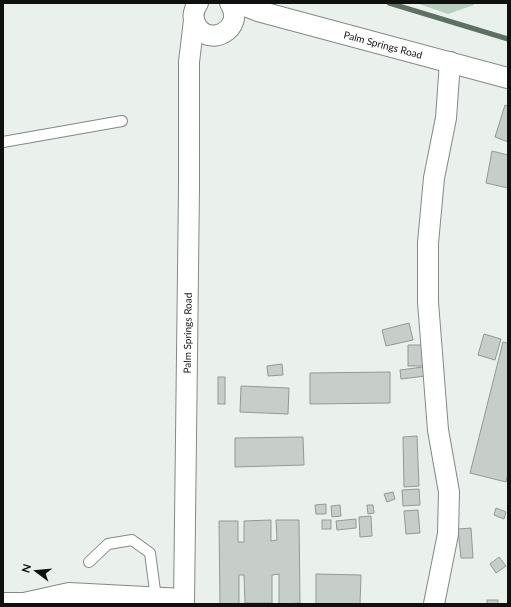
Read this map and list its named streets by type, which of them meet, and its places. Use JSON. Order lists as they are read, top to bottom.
{
  "streets": {
    "street": ["Palm Springs Road"]
  },
  "north": "left"
}
